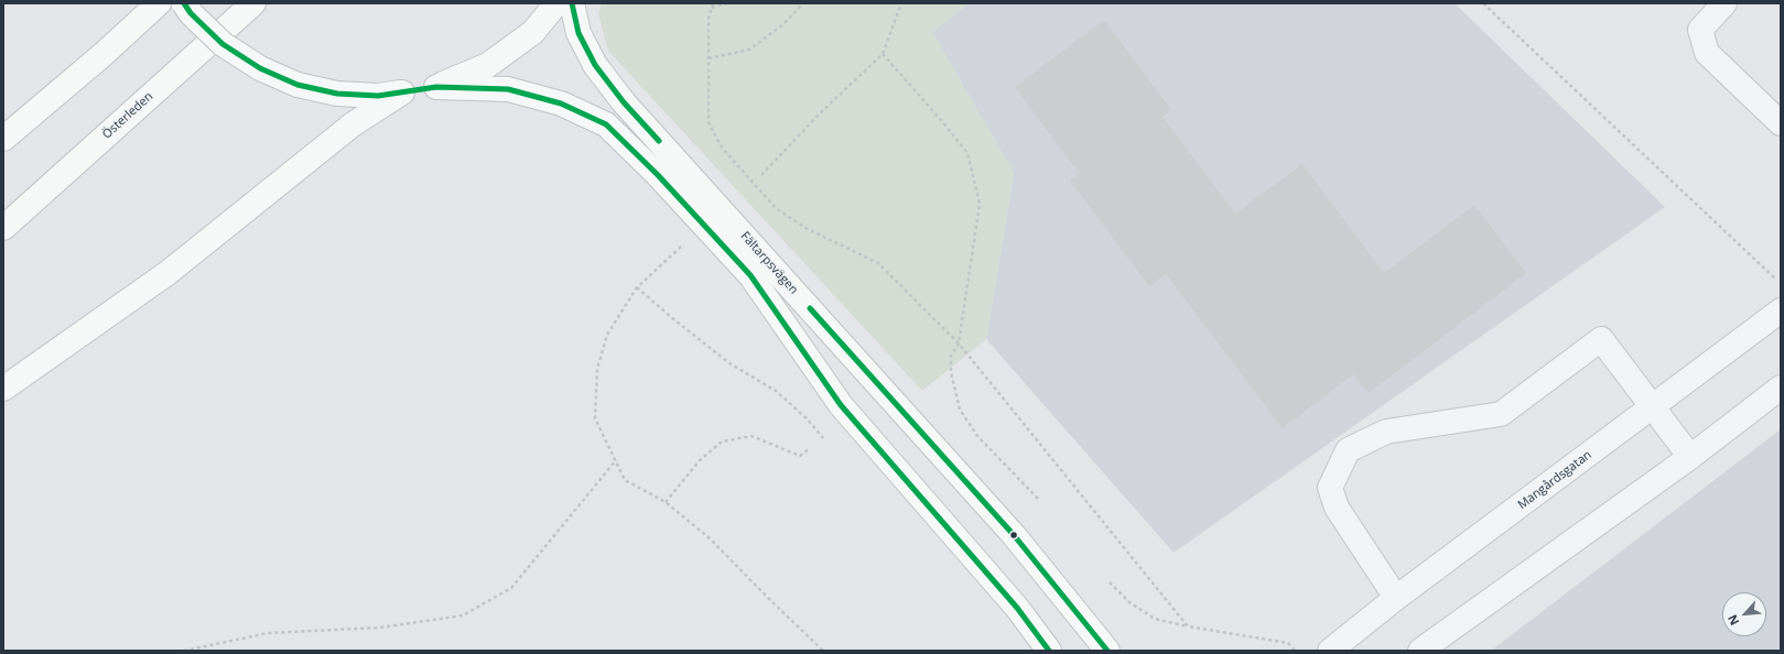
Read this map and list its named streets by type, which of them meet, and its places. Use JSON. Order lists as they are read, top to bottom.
{
  "streets": {
    "main road": ["Österleden", "Fältarpsvägen"],
    "street": ["Mangårdsgatan"]
  },
  "north": "bottom left"
}
